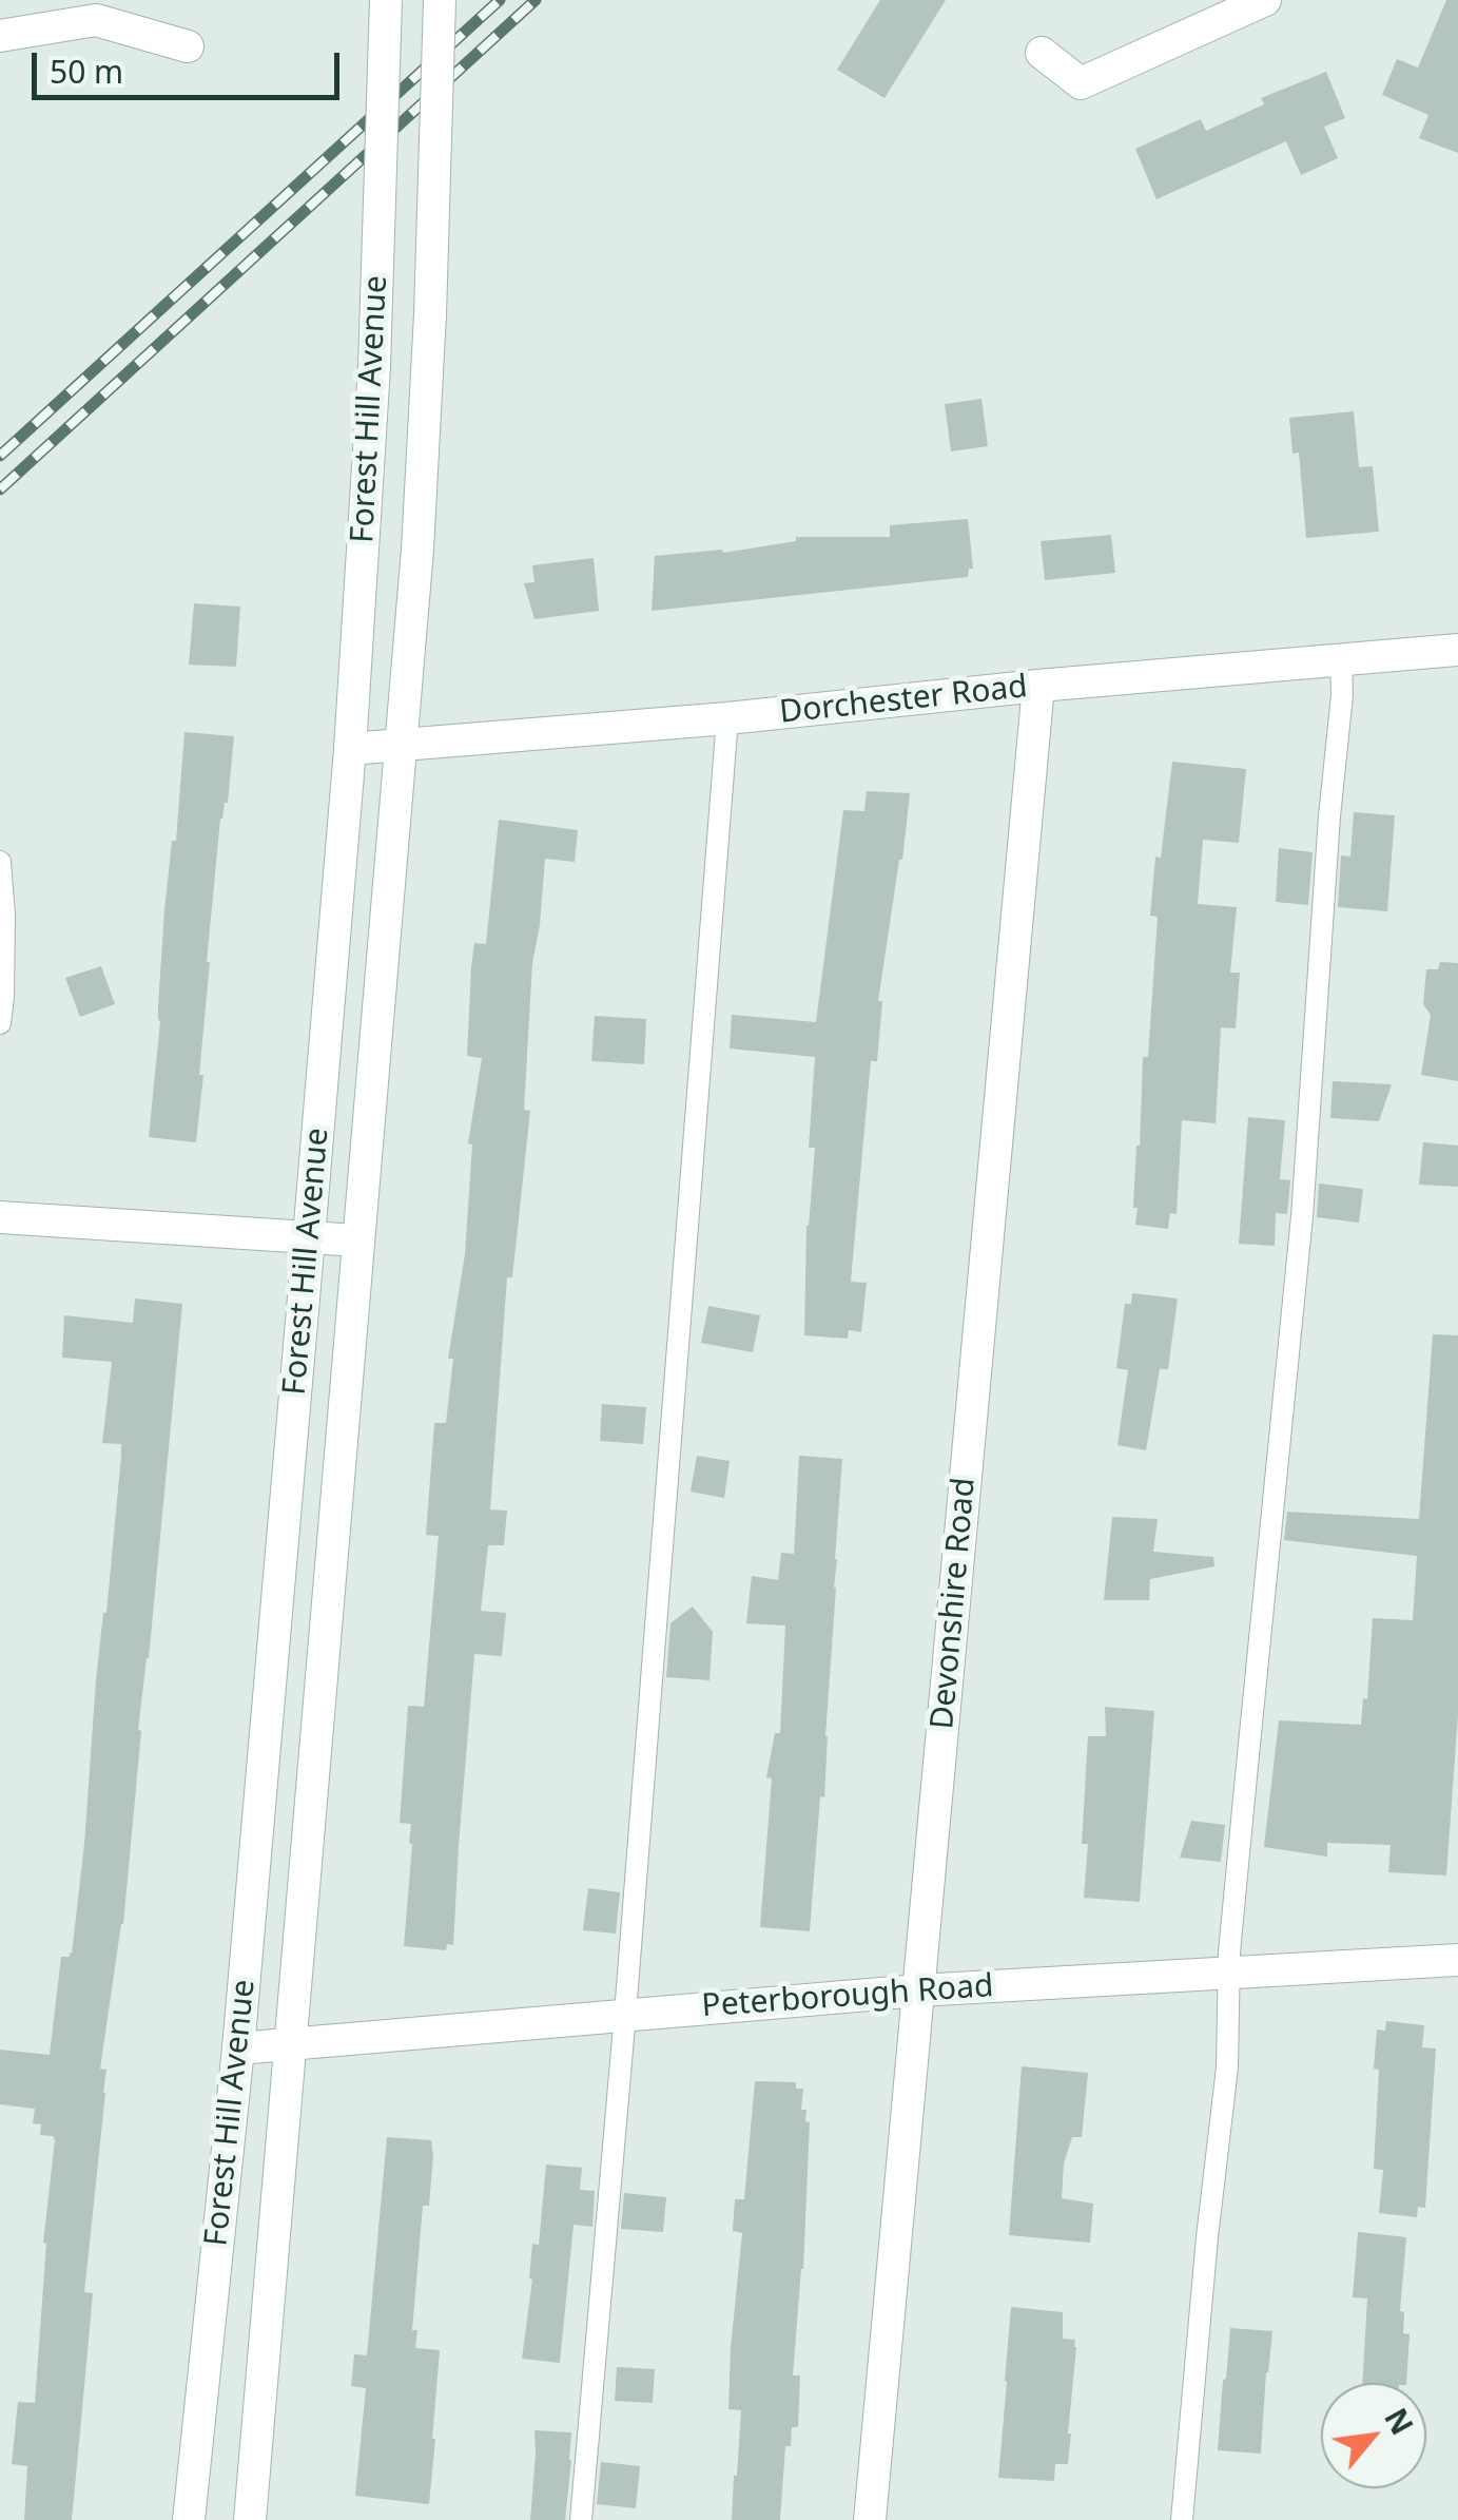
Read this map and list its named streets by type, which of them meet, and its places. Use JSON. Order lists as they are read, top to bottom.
{
  "streets": {
    "main road": [
      "Forest Hill Avenue",
      "Dorchester Road",
      "Devonshire Road",
      "Peterborough Road"
    ]
  },
  "crossings": [
    ["Forest Hill Avenue", "Dorchester Road"],
    ["Forest Hill Avenue", "Peterborough Road"],
    ["Dorchester Road", "Devonshire Road"],
    ["Devonshire Road", "Peterborough Road"]
  ],
  "scale_bar": "50 m",
  "north": "top right"
}
